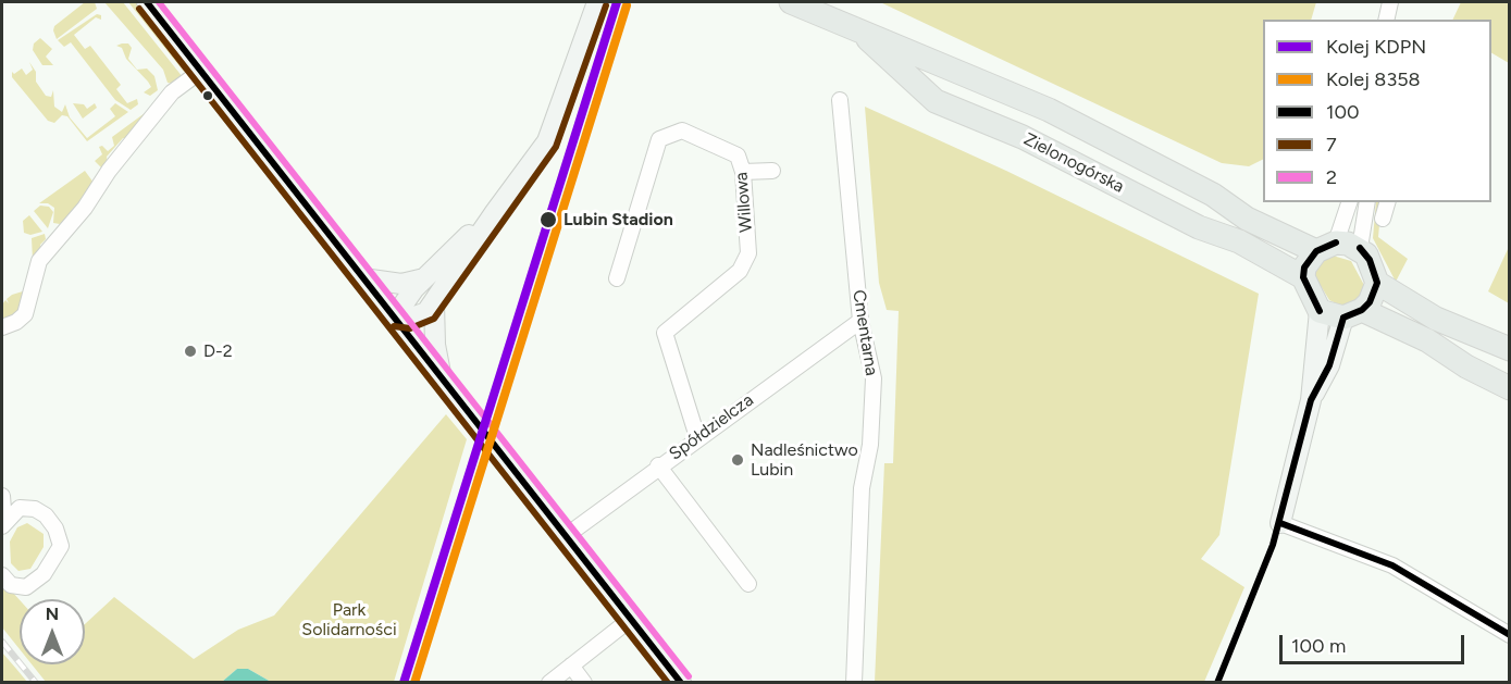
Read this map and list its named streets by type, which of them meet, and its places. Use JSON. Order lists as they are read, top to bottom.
{
  "streets": {
    "main road": ["Zielonogórska"],
    "street": ["Willowa", "Cmentarna", "Spółdzielcza"]
  },
  "crossings": [
    ["Willowa", "Spółdzielcza"],
    ["Cmentarna", "Spółdzielcza"]
  ],
  "parks": ["Park Solidarności"],
  "places": ["Lubin Stadion", "D-2", "Nadleśnictwo Lubin"],
  "lines": [
    "rail line KDPN",
    "transit line 100",
    "transit line 2",
    "rail line 8358",
    "transit line 7"
  ],
  "legend": [
    "Kolej KDPN",
    "Kolej 8358",
    "100",
    "7",
    "2"
  ],
  "scale_bar": "100 m",
  "north": "top"
}
